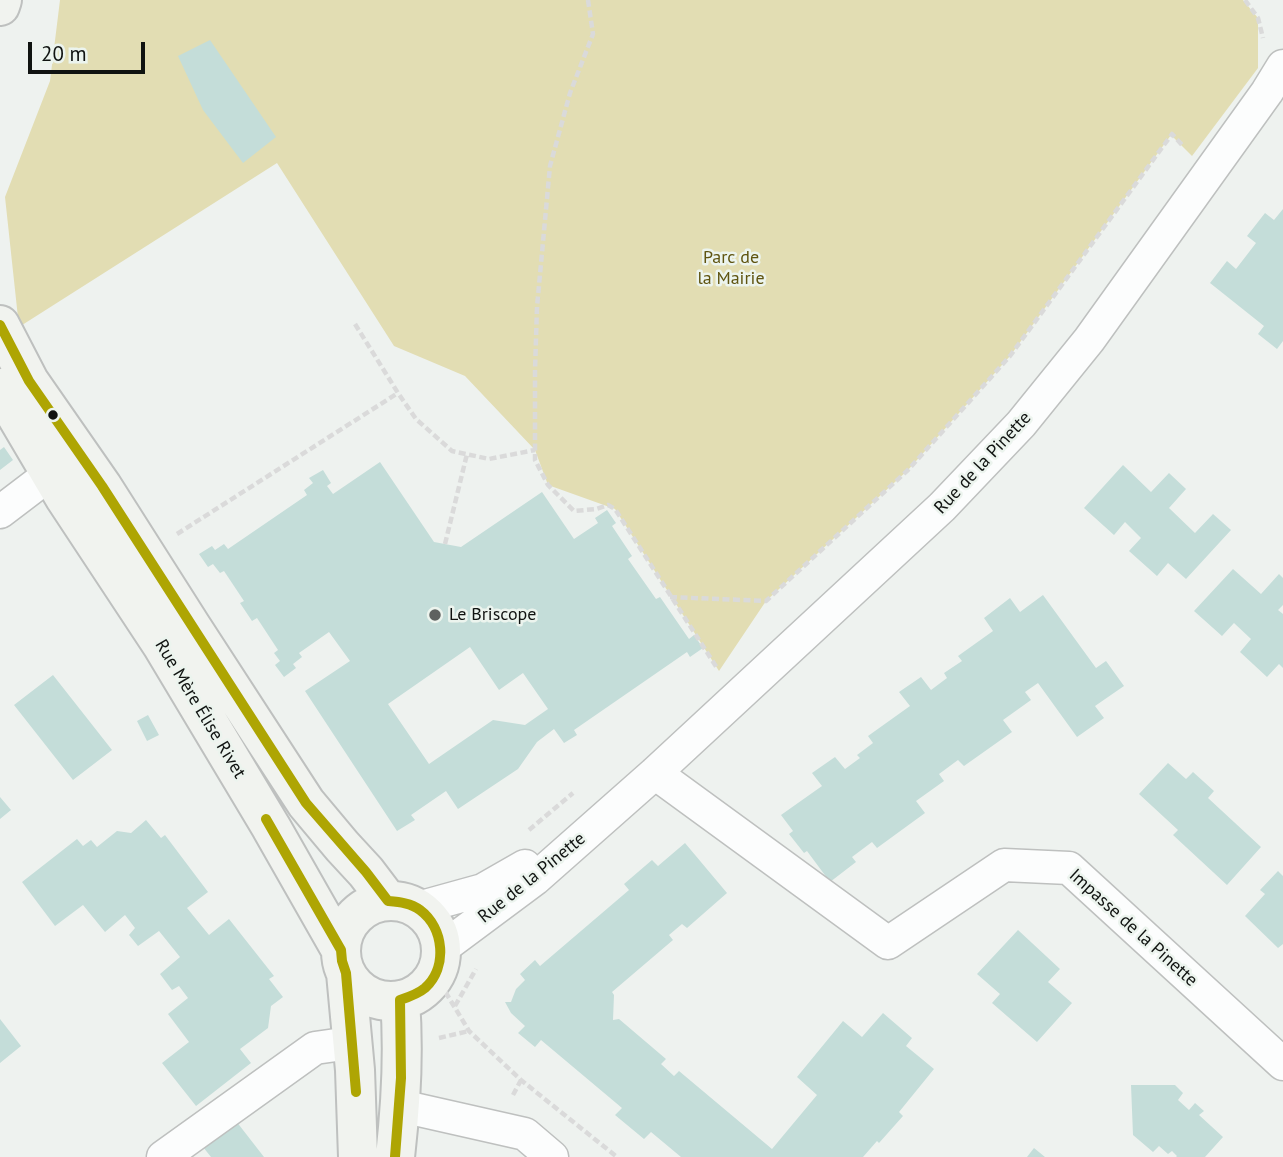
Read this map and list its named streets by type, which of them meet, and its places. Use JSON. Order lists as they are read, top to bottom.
{
  "streets": {
    "street": ["Rue de la Pinette", "Rue Mère Élise Rivet", "Impasse de la Pinette"]
  },
  "crossings": [
    ["Rue de la Pinette", "Rue Mère Élise Rivet"],
    ["Rue de la Pinette", "Impasse de la Pinette"]
  ],
  "parks": ["Parc de la Mairie"],
  "places": ["Le Briscope"],
  "scale_bar": "20 m"
}
